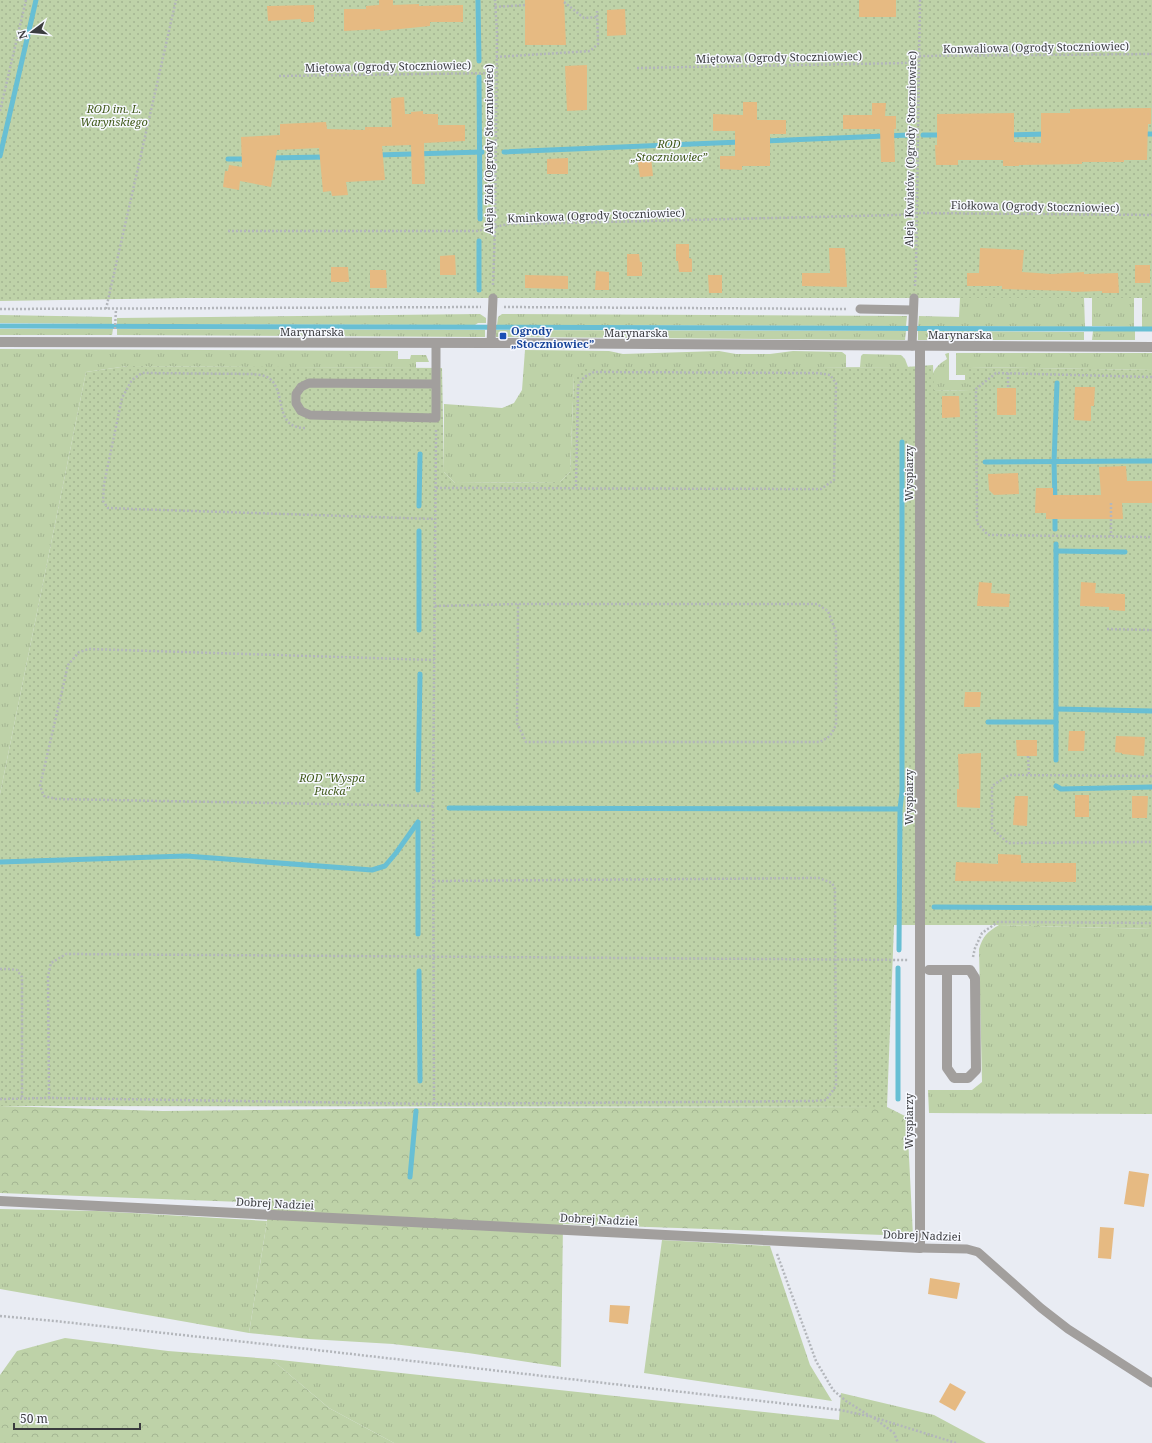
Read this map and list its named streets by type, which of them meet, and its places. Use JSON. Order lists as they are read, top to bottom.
{
  "streets": {
    "street": ["Marynarska", "Wyspiarzy", "Dobrej Nadziei"],
    "path": [
      "Konwaliowa (Ogrody Stoczniowiec)",
      "Miętowa (Ogrody Stoczniowiec)",
      "Aleja Ziół (Ogrody Stoczniowiec)",
      "Aleja Kwiatów (Ogrody Stoczniowiec)",
      "Fiołkowa (Ogrody Stoczniowiec)",
      "Kminkowa (Ogrody Stoczniowiec)"
    ]
  },
  "crossings": [
    ["Konwaliowa (Ogrody Stoczniowiec)", "Miętowa (Ogrody Stoczniowiec)"],
    ["Konwaliowa (Ogrody Stoczniowiec)", "Aleja Kwiatów (Ogrody Stoczniowiec)"],
    ["Miętowa (Ogrody Stoczniowiec)", "Aleja Ziół (Ogrody Stoczniowiec)"],
    ["Miętowa (Ogrody Stoczniowiec)", "Aleja Kwiatów (Ogrody Stoczniowiec)"],
    ["Aleja Ziół (Ogrody Stoczniowiec)", "Kminkowa (Ogrody Stoczniowiec)"],
    ["Aleja Kwiatów (Ogrody Stoczniowiec)", "Fiołkowa (Ogrody Stoczniowiec)"],
    ["Aleja Kwiatów (Ogrody Stoczniowiec)", "Kminkowa (Ogrody Stoczniowiec)"],
    ["Fiołkowa (Ogrody Stoczniowiec)", "Kminkowa (Ogrody Stoczniowiec)"],
    ["Marynarska", "Wyspiarzy"],
    ["Wyspiarzy", "Dobrej Nadziei"]
  ],
  "parks": ["ROD im. L. Waryńskiego", "ROD „Stoczniowiec”", "ROD \"Wyspa Pucka\""],
  "places": {
    "transit": ["Ogrody „Stoczniowiec”"]
  },
  "scale_bar": "50 m",
  "north": "left"
}
